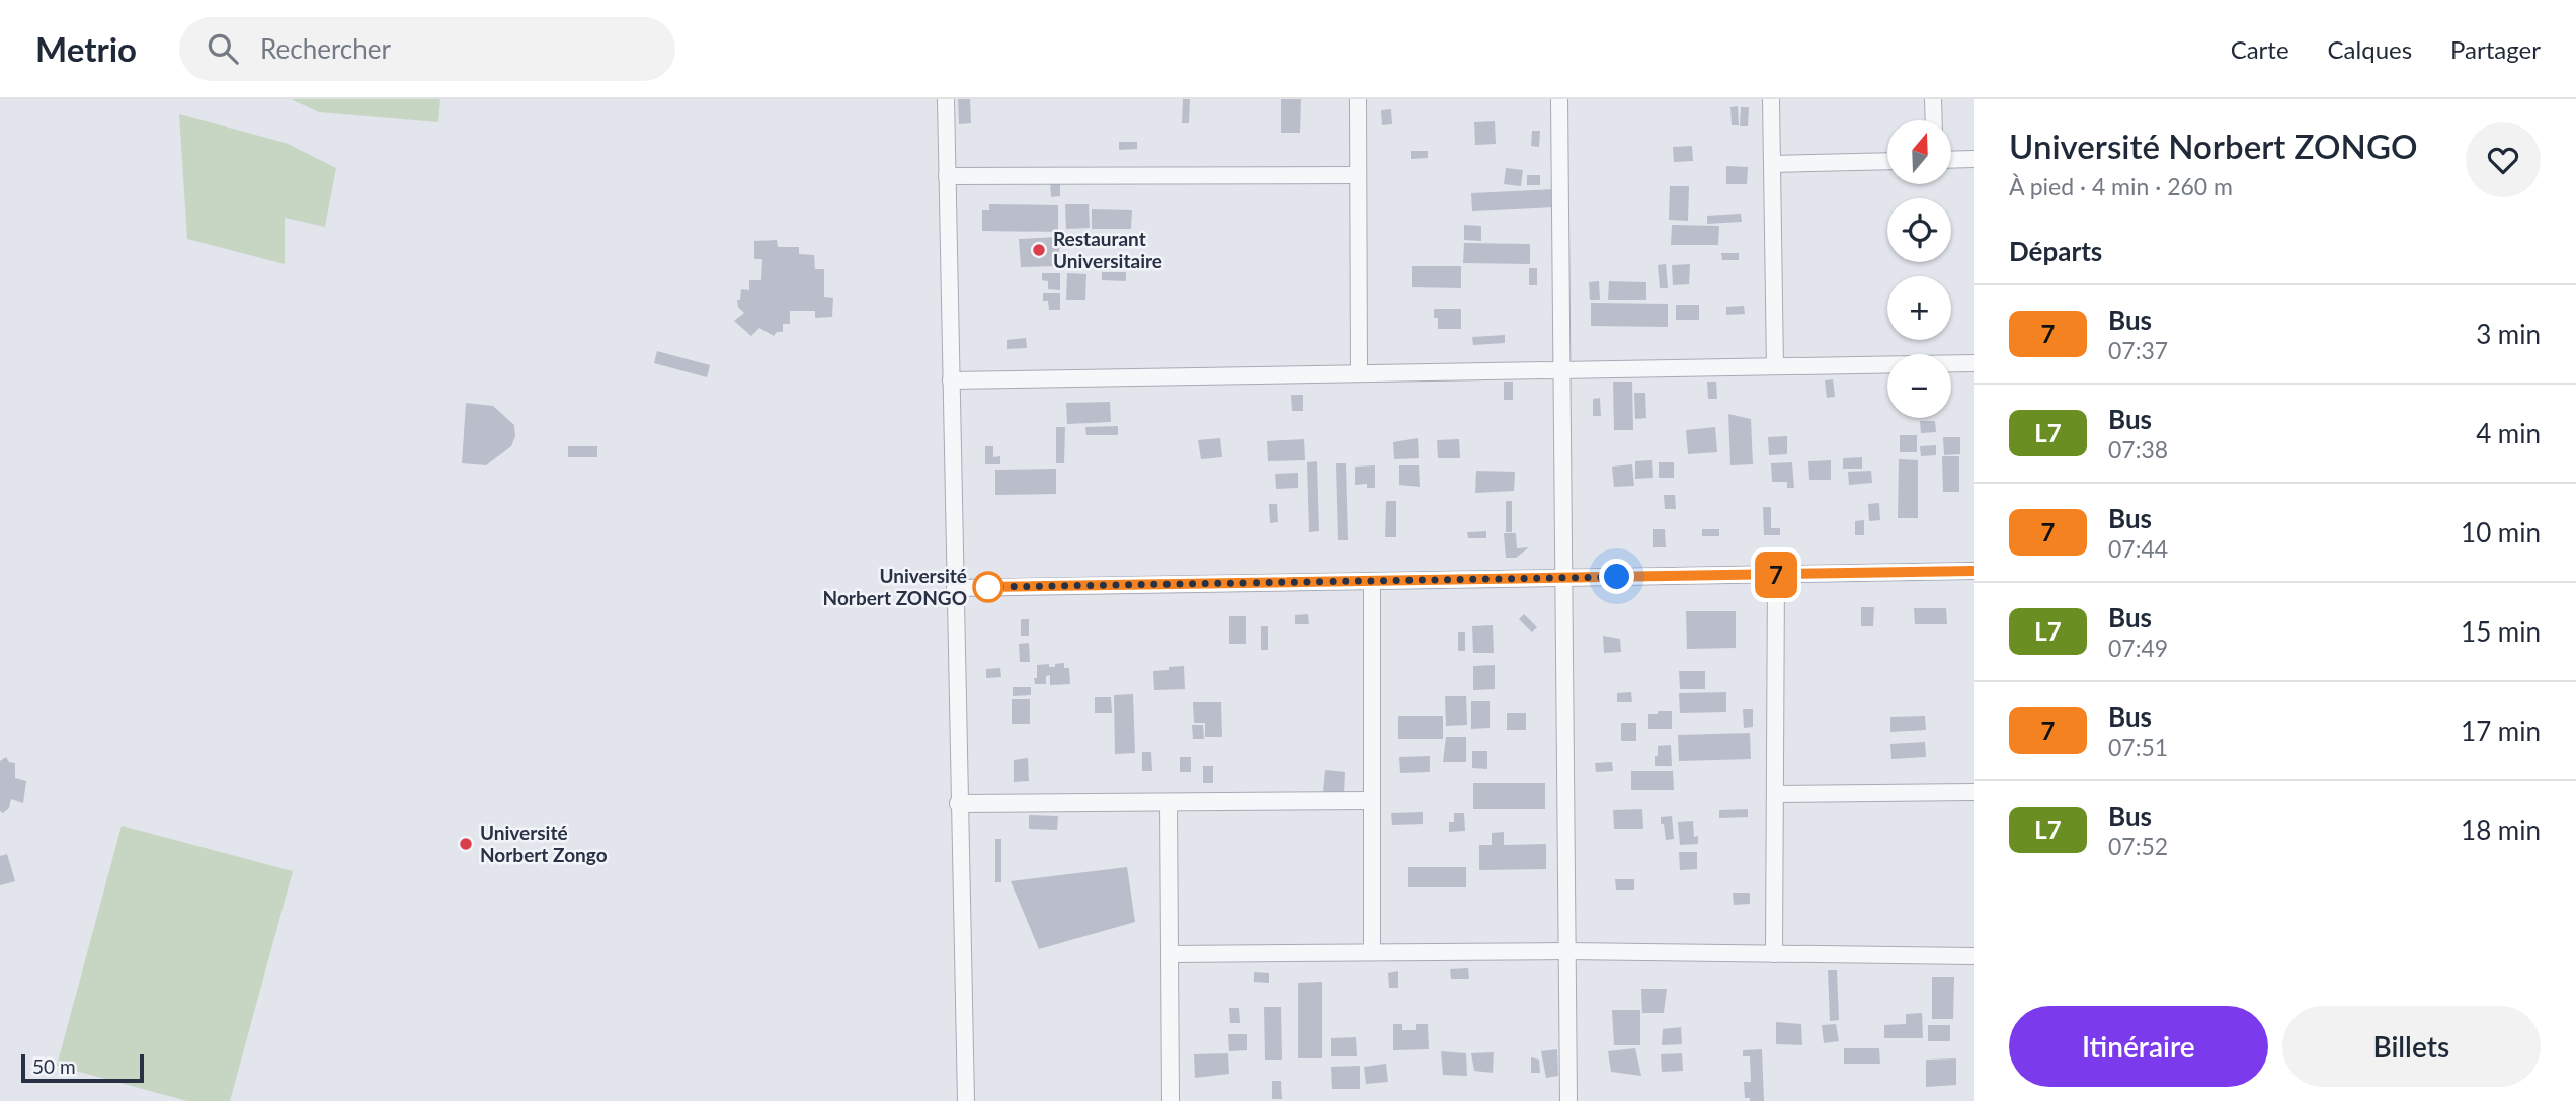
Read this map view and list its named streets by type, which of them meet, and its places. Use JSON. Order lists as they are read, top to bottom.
{
  "places": ["Restaurant Universitaire", "Université Norbert ZONGO", "Université Norbert Zongo"],
  "lines": ["bus line 7"],
  "scale_bar": "50 m",
  "north": "top",
  "page": {
    "header": "Metrio",
    "search": "Rechercher",
    "nav": ["Carte", "Calques", "Partager"],
    "on_map": "7",
    "heading": [
      ["Université Norbert ZONGO", "À pied · 4 min · 260 m"],
      "Départs"
    ],
    "map_buttons": ["+", "−"],
    "list": [
      {
        "mark": "7",
        "name": "Bus",
        "note": "07:37",
        "value": "3 min"
      },
      {
        "mark": "L7",
        "name": "Bus",
        "note": "07:38",
        "value": "4 min"
      },
      {
        "mark": "7",
        "name": "Bus",
        "note": "07:44",
        "value": "10 min"
      },
      {
        "mark": "L7",
        "name": "Bus",
        "note": "07:49",
        "value": "15 min"
      },
      {
        "mark": "7",
        "name": "Bus",
        "note": "07:51",
        "value": "17 min"
      },
      {
        "mark": "L7",
        "name": "Bus",
        "note": "07:52",
        "value": "18 min"
      }
    ],
    "buttons": ["Itinéraire", "Billets"],
    "scale": "50 m"
  }
}
